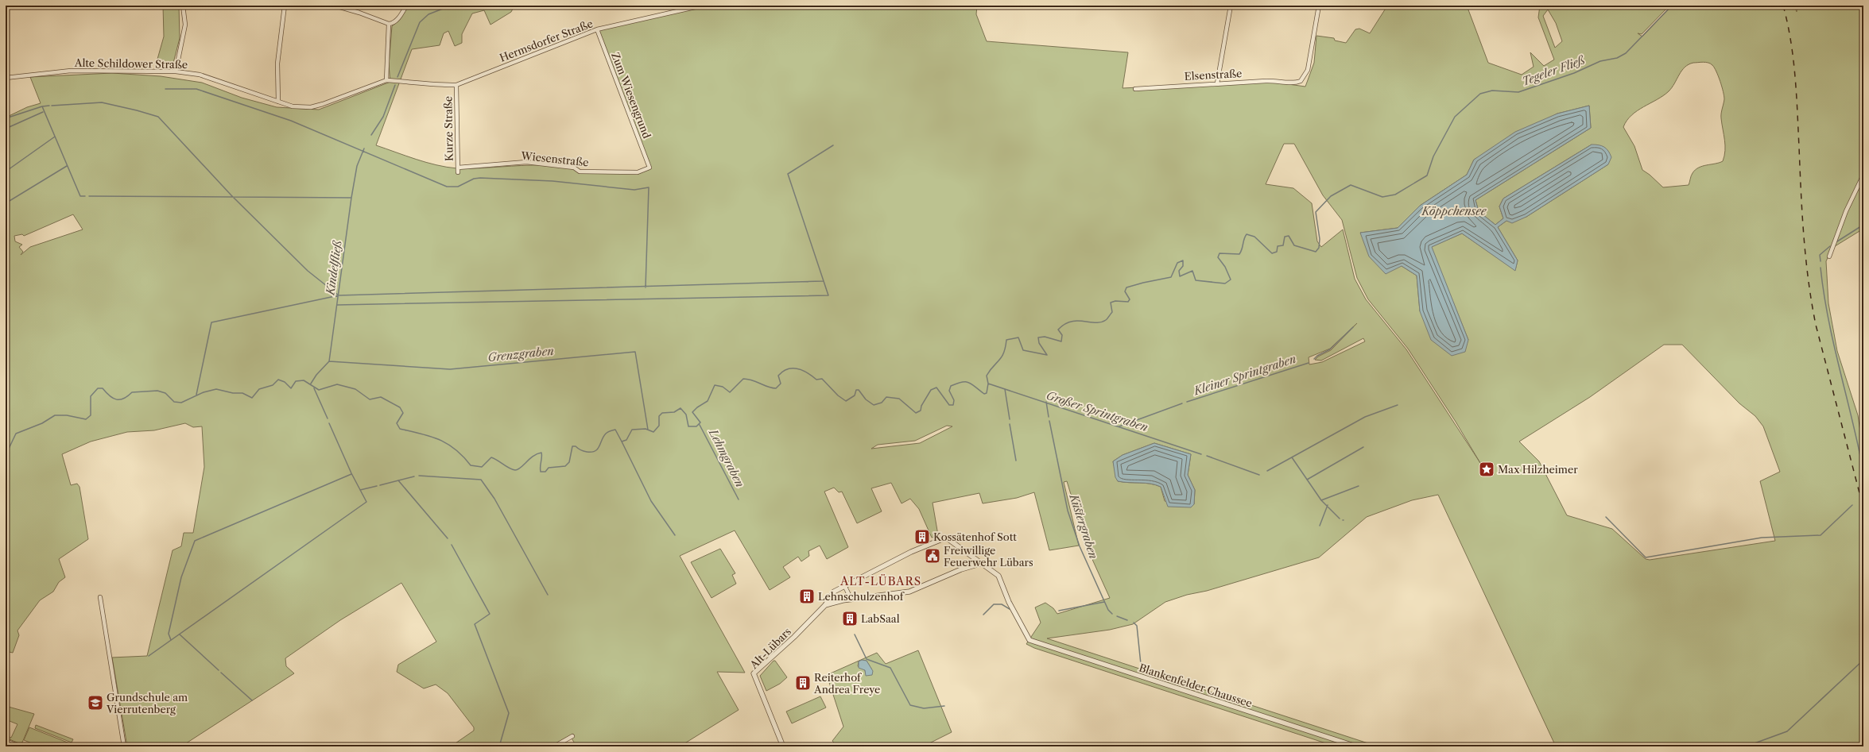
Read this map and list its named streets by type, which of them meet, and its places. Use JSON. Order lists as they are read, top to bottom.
{
  "streets": {
    "street": [
      "Hermsdorfer Straße",
      "Alte Schildower Straße",
      "Elsenstraße",
      "Zum Wiesengrund",
      "Kurze Straße",
      "Wiesenstraße",
      "Alt-Lübars",
      "Blankenfelder Chaussee"
    ]
  },
  "crossings": [
    ["Hermsdorfer Straße", "Alte Schildower Straße"],
    ["Hermsdorfer Straße", "Zum Wiesengrund"],
    ["Hermsdorfer Straße", "Kurze Straße"],
    ["Zum Wiesengrund", "Wiesenstraße"],
    ["Kurze Straße", "Wiesenstraße"],
    ["Alt-Lübars", "Blankenfelder Chaussee"]
  ],
  "districts": ["ALT-LÜBARS"],
  "water": [
    "Tegeler Fließ",
    "Köppchensee",
    "Kindelfließ",
    "Grenzgraben",
    "Kleiner Sprintgraben",
    "Großer Sprintgraben",
    "Lehmgraben",
    "Küstergraben"
  ],
  "places": {
    "place": ["Max Hilzheimer"],
    "building": [
      "Kossätenhof Sott",
      "Lehnschulzenhof",
      "LabSaal",
      "Reiterhof Andrea Freye"
    ],
    "public building": ["Freiwillige Feuerwehr Lübars"],
    "school or university": ["Grundschule am Vierrutenberg"]
  }
}
